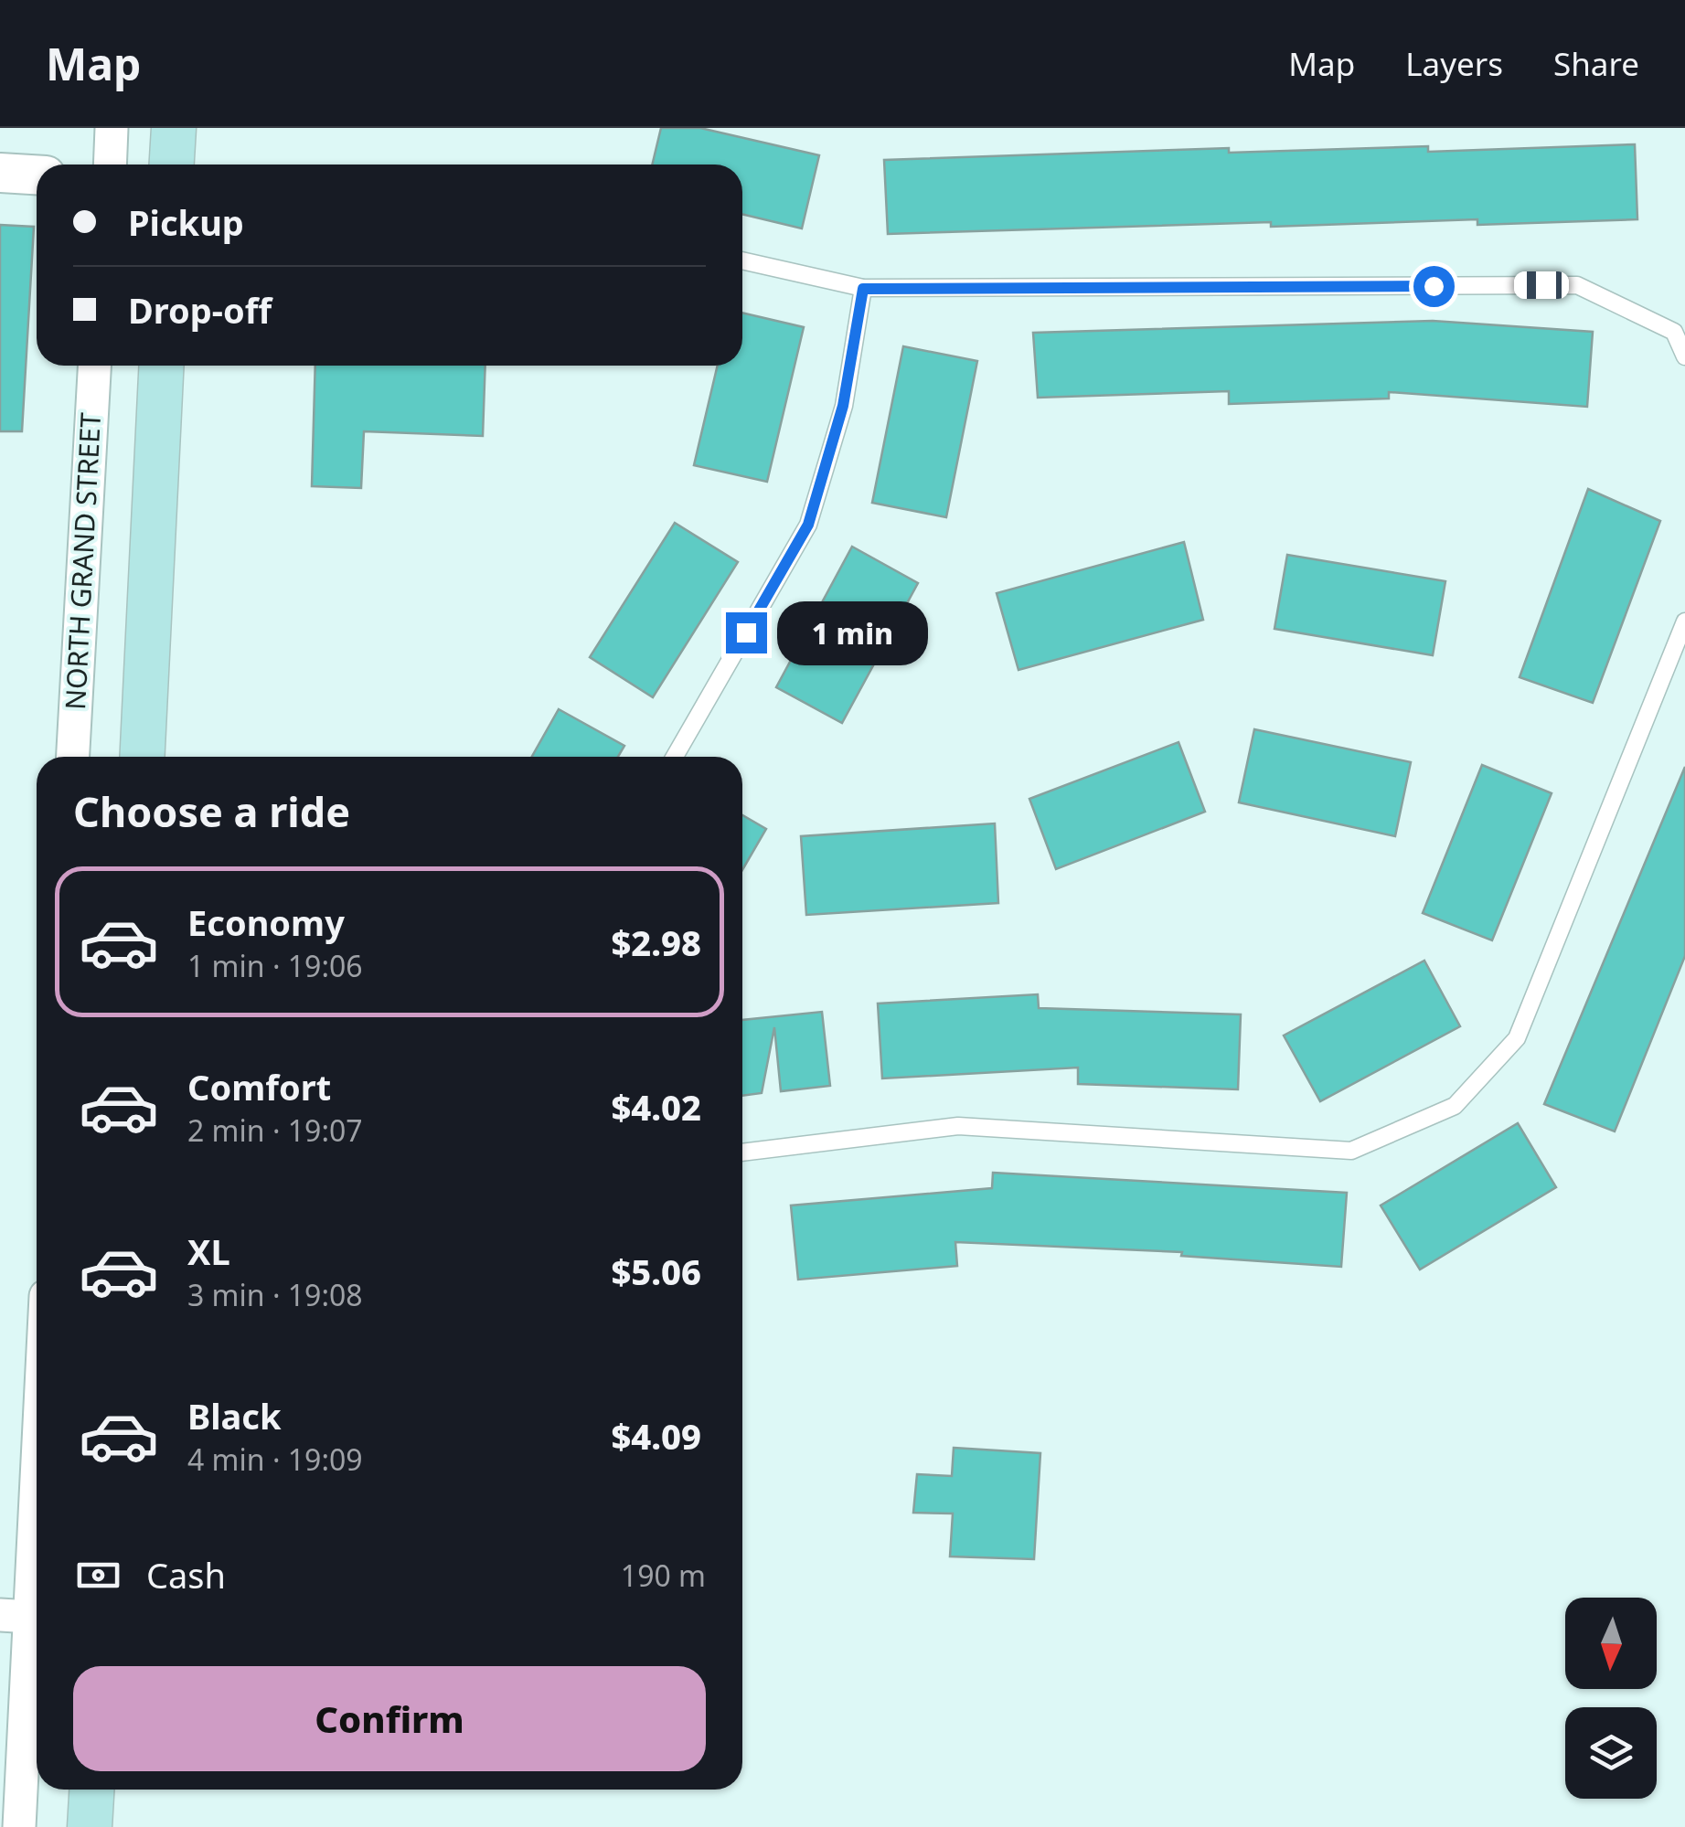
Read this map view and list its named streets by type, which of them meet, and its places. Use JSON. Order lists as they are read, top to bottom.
{
  "streets": {
    "street": ["NORTH GRAND STREET"]
  },
  "north": "bottom",
  "page": {
    "header": "Map",
    "nav": ["Map", "Layers", "Share"],
    "banner": ["Pickup", "Drop-off"],
    "bubble": "1 min",
    "heading": "Choose a ride",
    "list": [
      {
        "name": "Economy",
        "note": "1 min · 19:06",
        "value": "$2.98"
      },
      {
        "name": "Comfort",
        "note": "2 min · 19:07",
        "value": "$4.02"
      },
      {
        "name": "XL",
        "note": "3 min · 19:08",
        "value": "$5.06"
      },
      {
        "name": "Black",
        "note": "4 min · 19:09",
        "value": "$4.09"
      }
    ],
    "pay": ["Cash", "190 m"],
    "buttons": "Confirm"
  }
}
